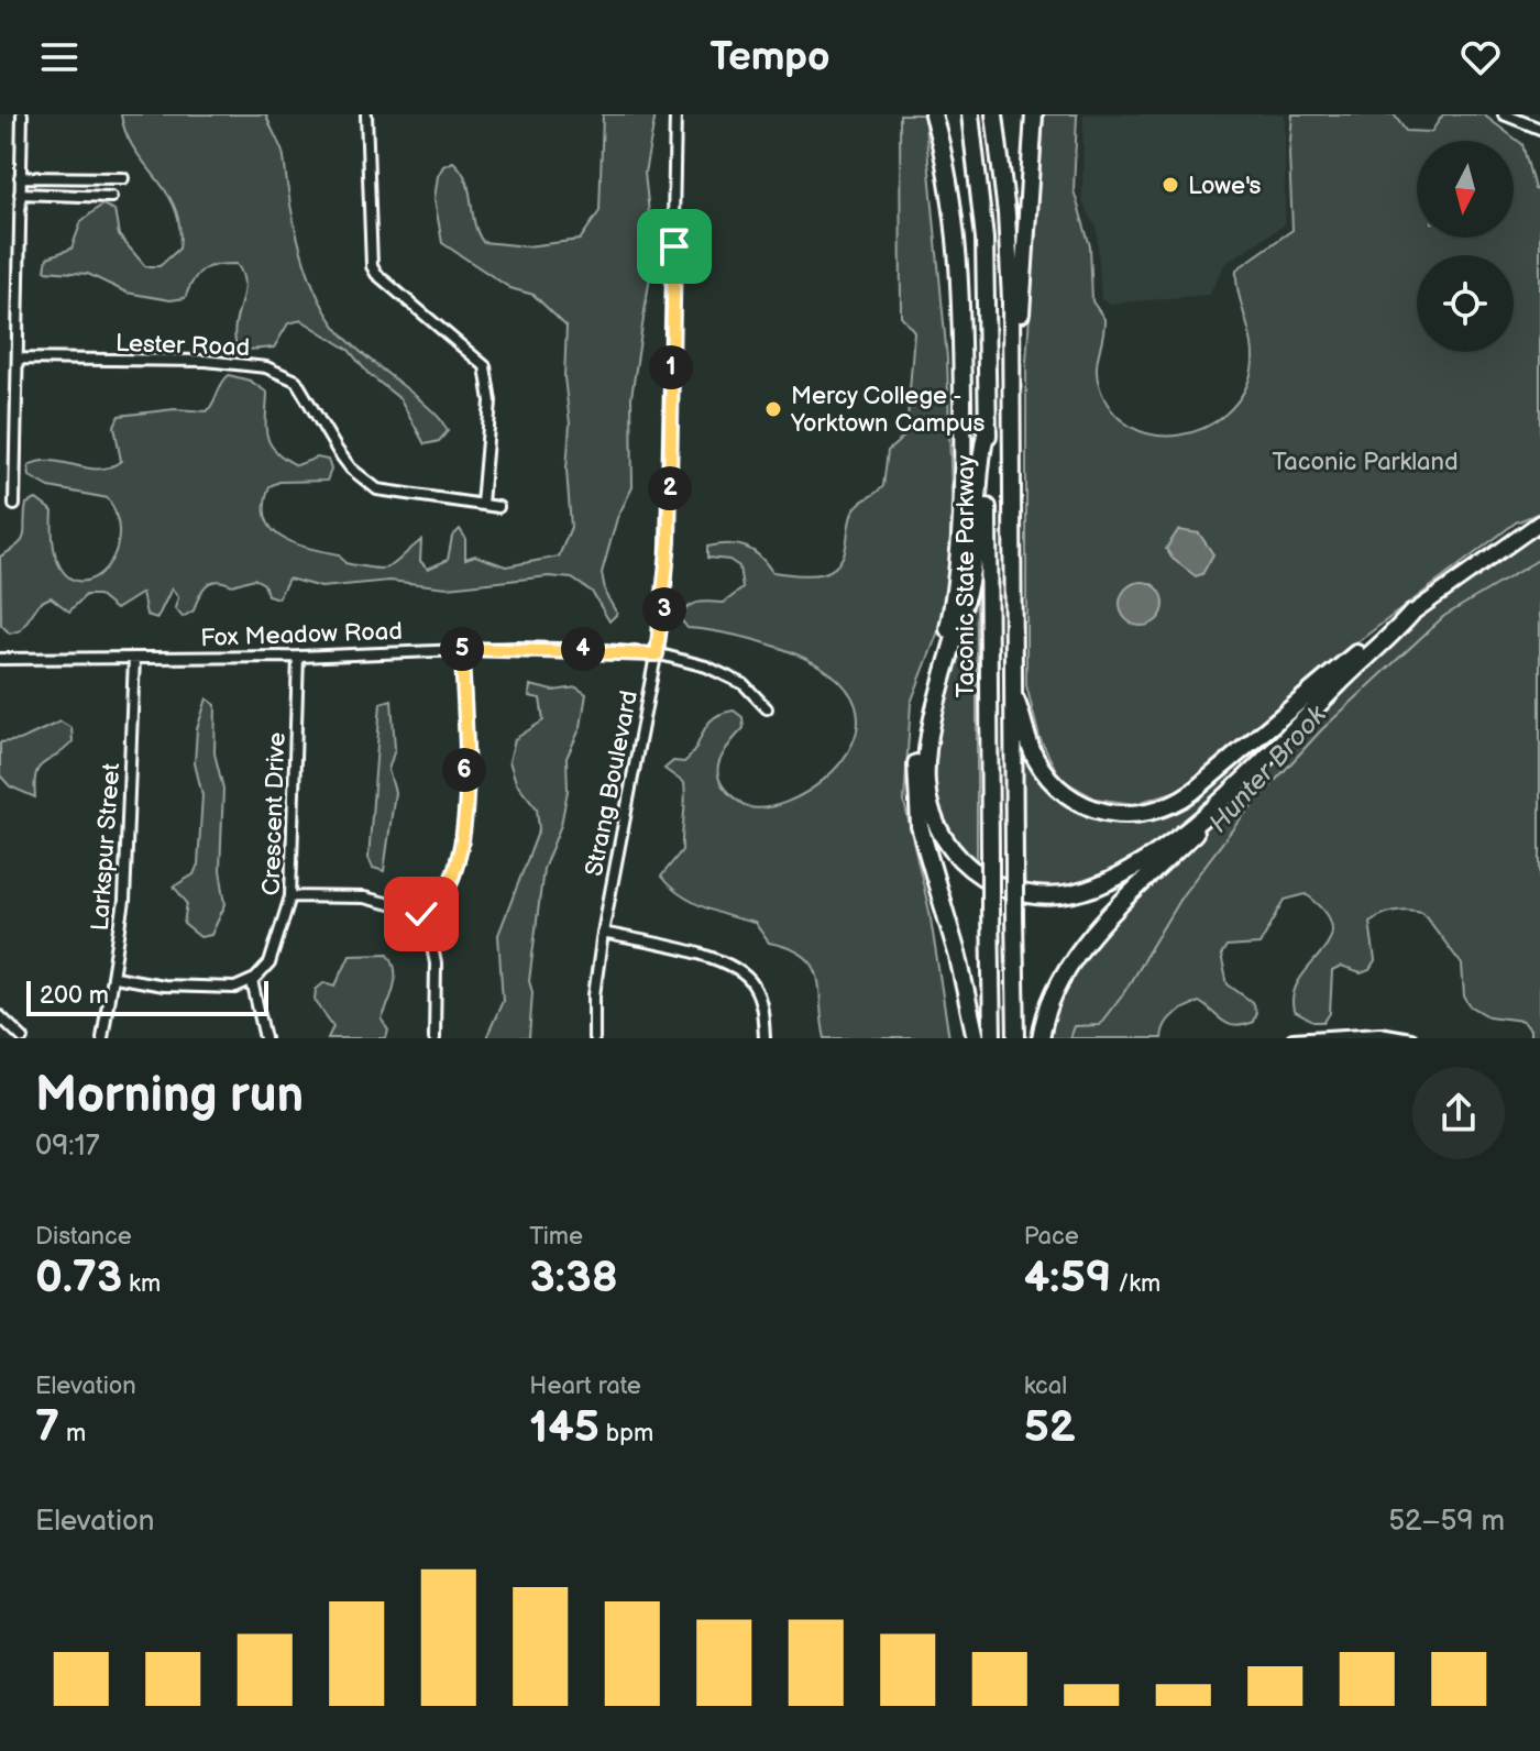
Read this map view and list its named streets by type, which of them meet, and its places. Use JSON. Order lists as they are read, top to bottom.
{
  "streets": {
    "highway": ["Taconic State Parkway"],
    "street": [
      "Lester Road",
      "Fox Meadow Road",
      "Strang Boulevard",
      "Crescent Drive",
      "Larkspur Street"
    ]
  },
  "crossings": [
    ["Fox Meadow Road", "Strang Boulevard"],
    ["Fox Meadow Road", "Crescent Drive"],
    ["Fox Meadow Road", "Larkspur Street"]
  ],
  "water": ["Hunter Brook"],
  "parks": ["Taconic Parkland"],
  "places": ["Lowe's", "Mercy College - Yorktown Campus"],
  "scale_bar": "200 m",
  "north": "bottom",
  "page": {
    "header": "Tempo",
    "pins": [
      "1",
      "2",
      "3",
      "4",
      "5",
      "6"
    ],
    "scale": "200 m",
    "heading": ["Morning run", "09:17"],
    "stats": [
      ["Distance", "0.73 km"],
      ["Time", "3:38"],
      ["Pace", "4:59 /km"],
      ["Elevation", "7 m"],
      ["Heart rate", "145 bpm"],
      ["kcal", "52"]
    ],
    "chart": ["Elevation", "52–59 m"]
  }
}
